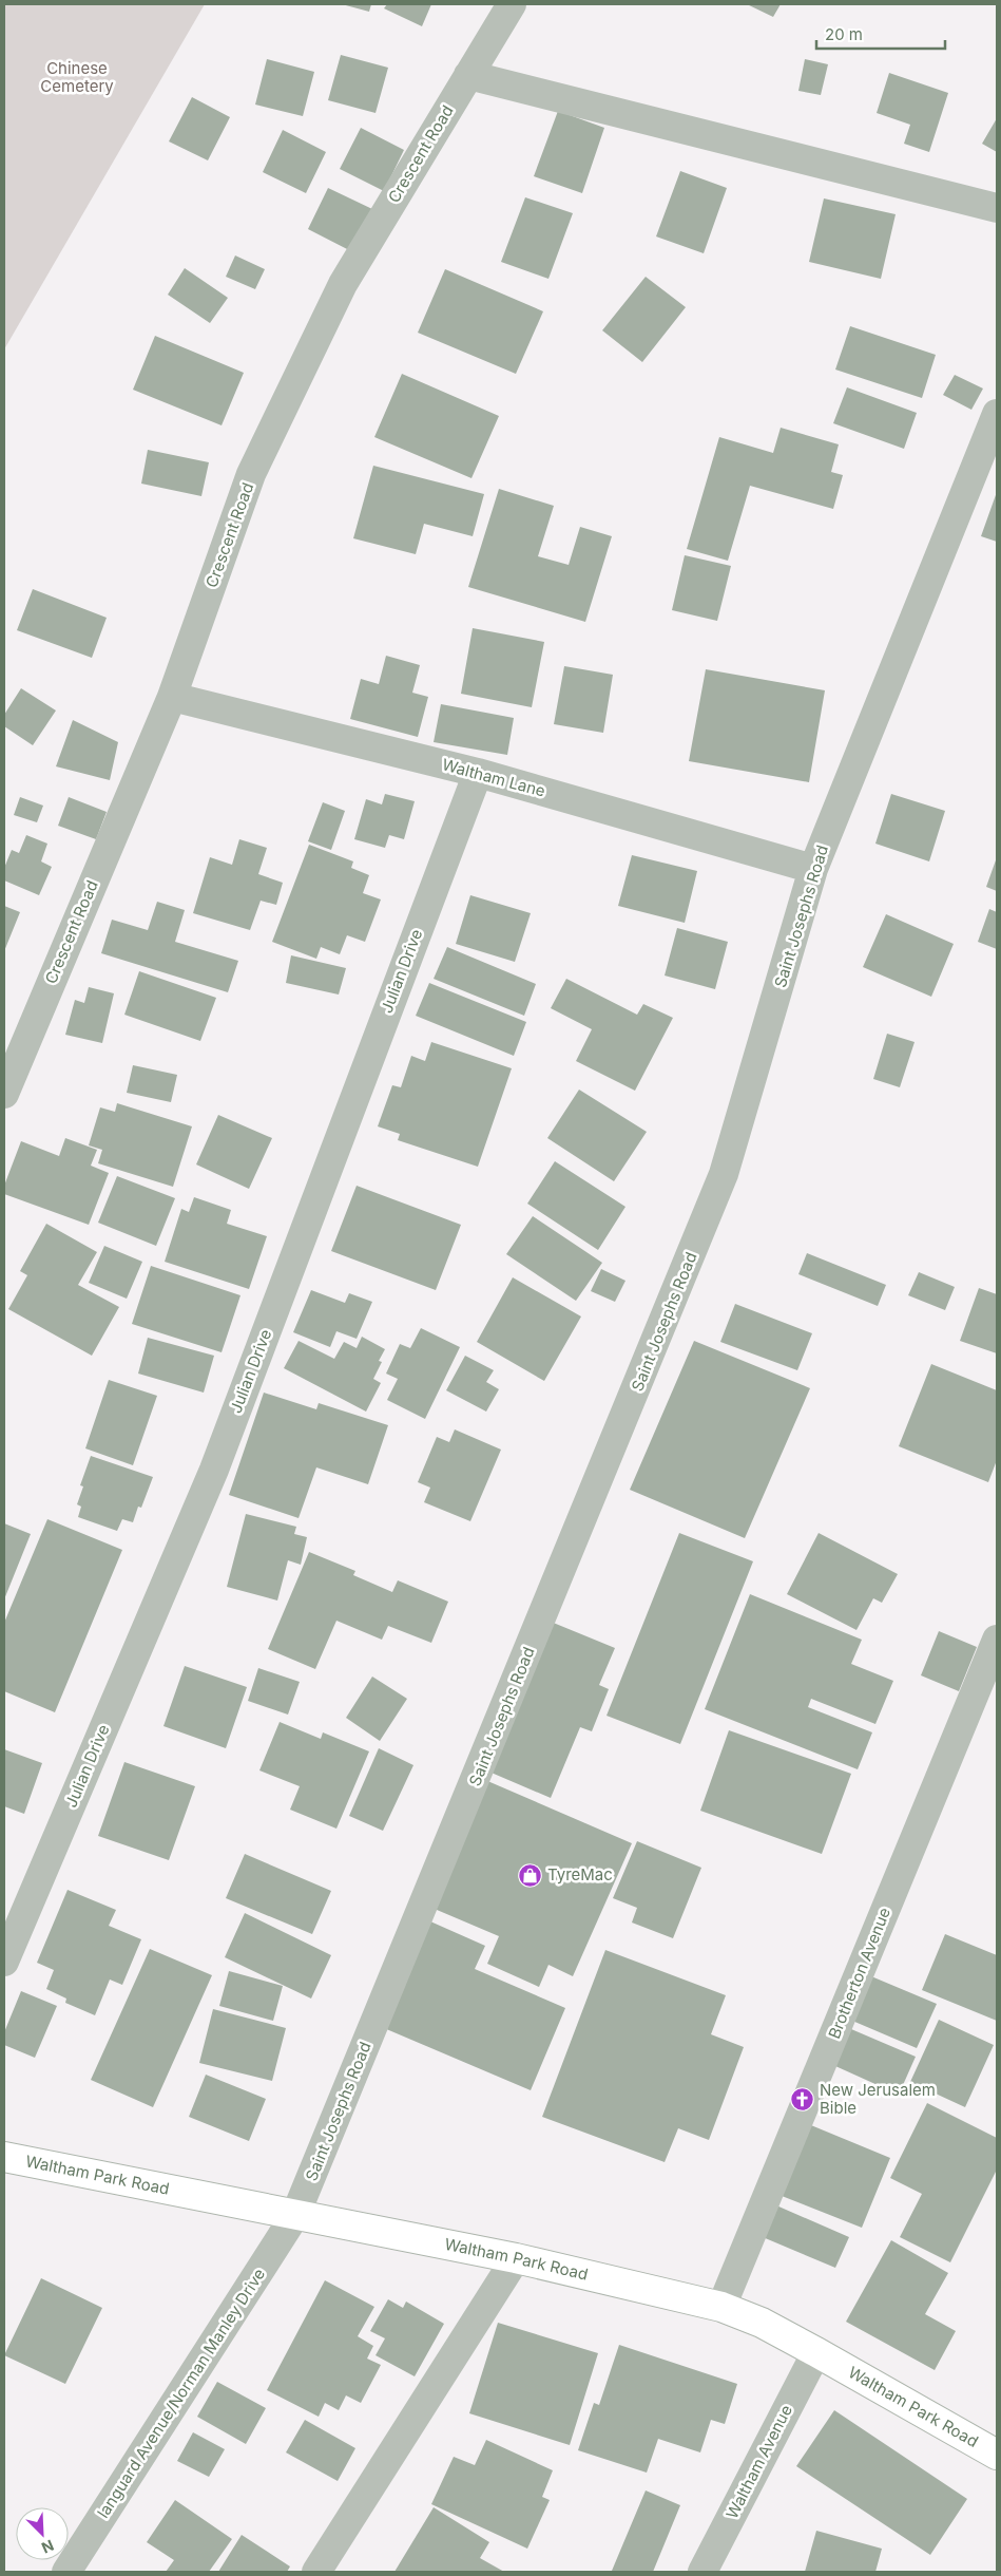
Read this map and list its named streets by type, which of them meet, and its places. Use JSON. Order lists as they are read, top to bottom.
{
  "streets": {
    "main road": ["Waltham Park Road"],
    "street": [
      "Crescent Road",
      "Waltham Lane",
      "Saint Josephs Road",
      "Julian Drive",
      "Brotherton Avenue",
      "languard Avenue/Norman Manley Drive",
      "Waltham Avenue"
    ]
  },
  "crossings": [
    ["Crescent Road", "Waltham Lane"],
    ["Waltham Lane", "Saint Josephs Road"],
    ["Waltham Lane", "Julian Drive"],
    ["Saint Josephs Road", "Waltham Park Road"],
    ["Saint Josephs Road", "languard Avenue/Norman Manley Drive"],
    ["Brotherton Avenue", "Waltham Park Road"],
    ["Waltham Park Road", "languard Avenue/Norman Manley Drive"],
    ["Waltham Park Road", "Waltham Avenue"]
  ],
  "parks": ["Chinese Cemetery"],
  "places": {
    "shop": ["TyreMac"],
    "church": ["New Jerusalem Bible"]
  },
  "scale_bar": "20 m",
  "north": "bottom right"
}
